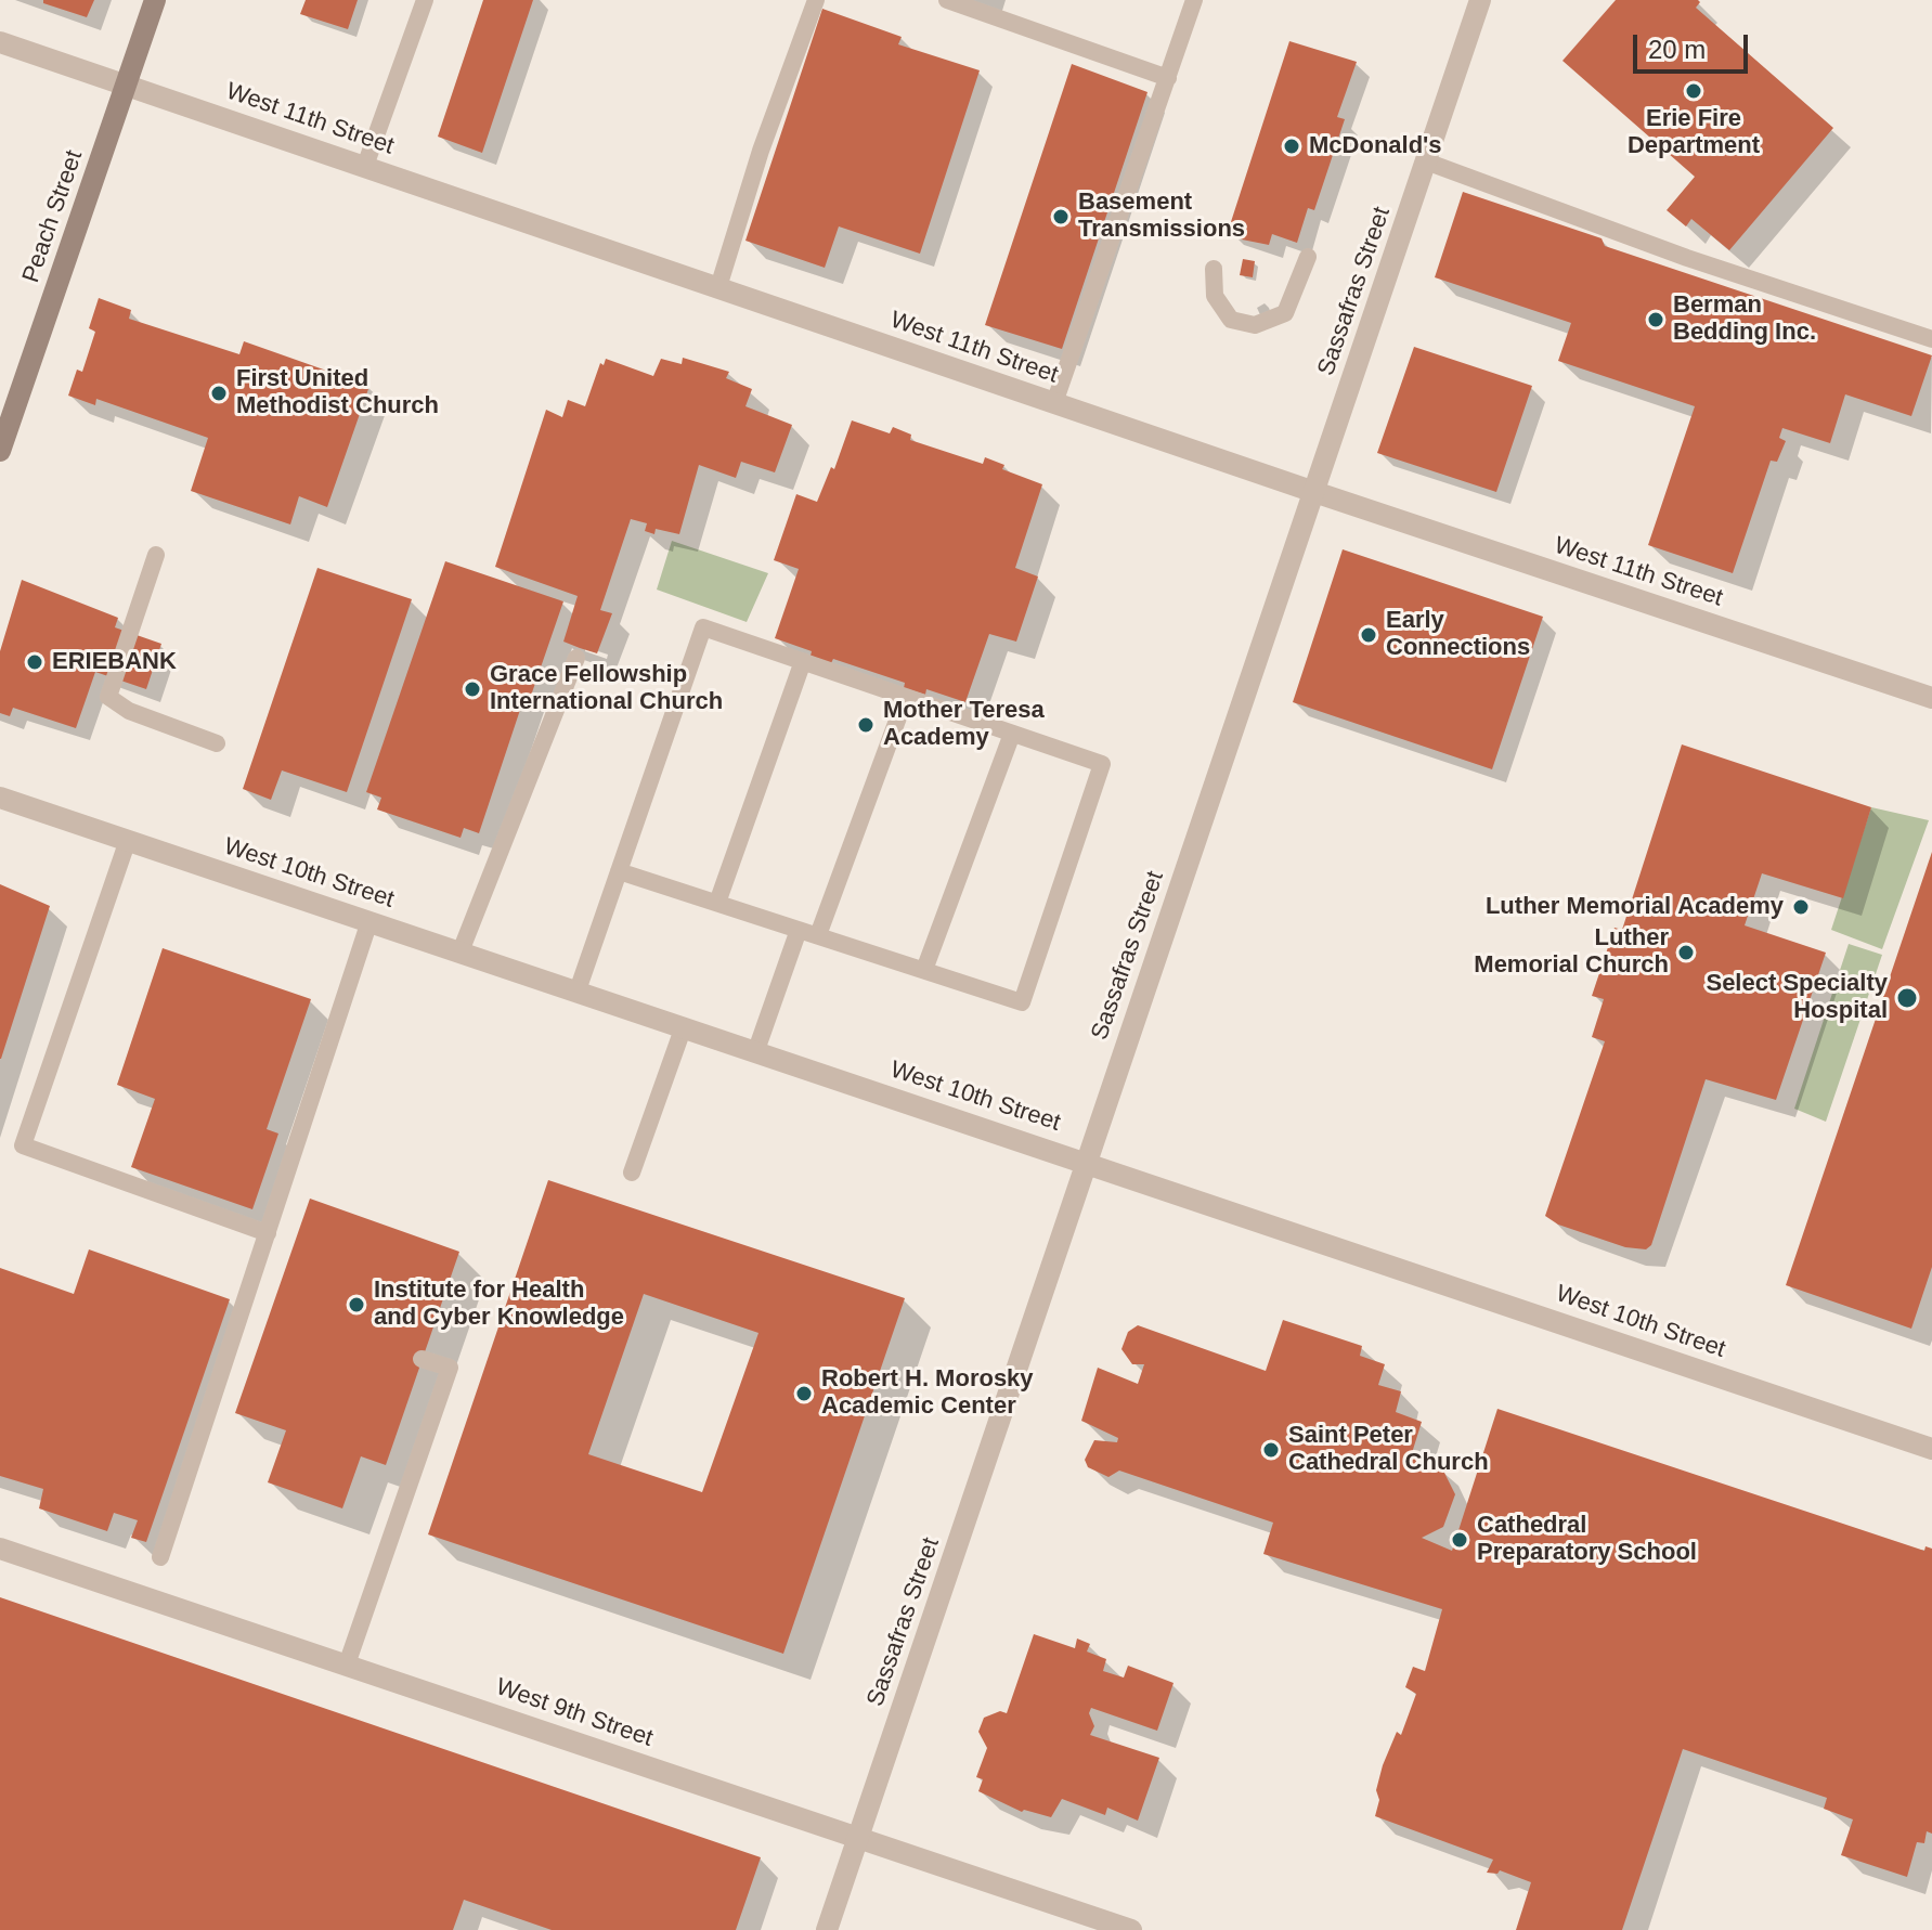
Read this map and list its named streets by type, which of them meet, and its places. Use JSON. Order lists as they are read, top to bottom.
{
  "streets": {
    "main road": ["Peach Street"],
    "street": [
      "West 11th Street",
      "Sassafras Street",
      "West 10th Street",
      "West 9th Street"
    ]
  },
  "crossings": [
    ["West 11th Street", "Peach Street"],
    ["West 11th Street", "Sassafras Street"],
    ["Sassafras Street", "West 10th Street"],
    ["Sassafras Street", "West 9th Street"]
  ],
  "places": [
    "Erie Fire Department",
    "McDonald's",
    "Basement Transmissions",
    "Berman Bedding Inc.",
    "First United Methodist Church",
    "Early Connections",
    "ERIEBANK",
    "Grace Fellowship International Church",
    "Mother Teresa Academy",
    "Luther Memorial Academy",
    "Luther Memorial Church",
    "Select Specialty Hospital",
    "Institute for Health and Cyber Knowledge",
    "Robert H. Morosky Academic Center",
    "Saint Peter Cathedral Church",
    "Cathedral Preparatory School"
  ],
  "scale_bar": "20 m"
}
